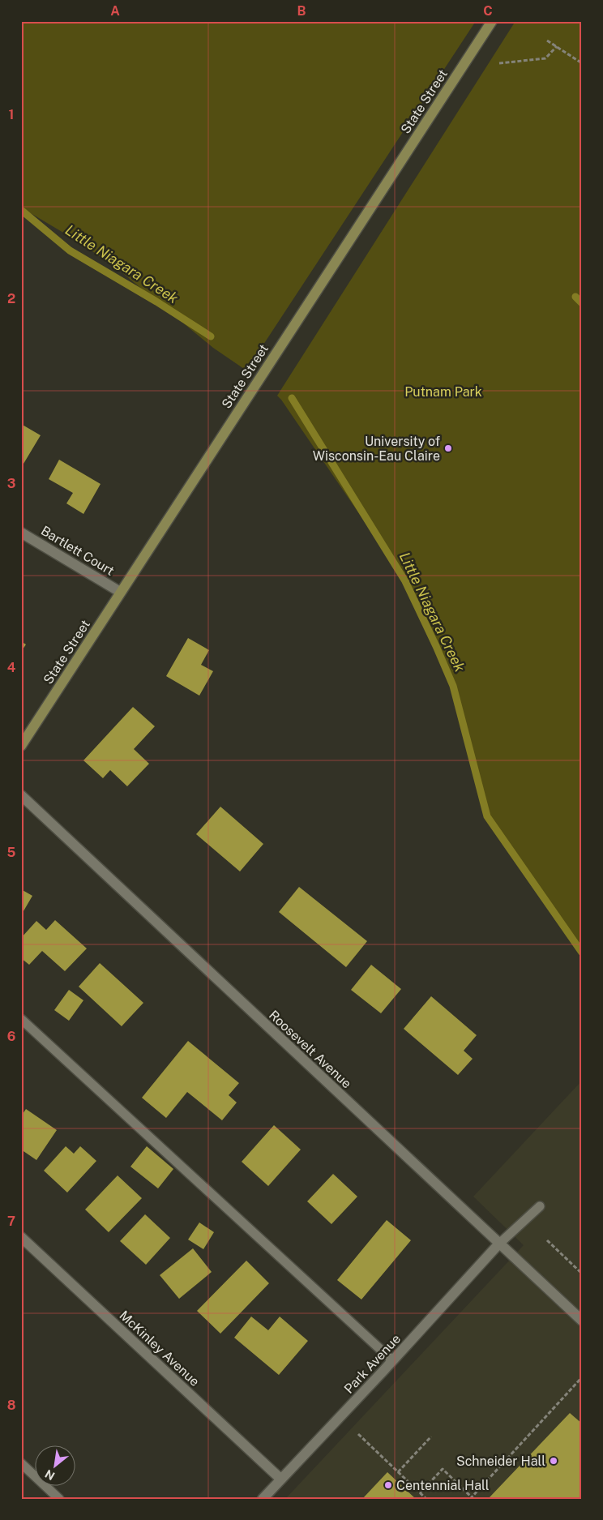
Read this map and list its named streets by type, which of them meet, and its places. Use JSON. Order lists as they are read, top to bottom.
{
  "streets": {
    "main road": ["State Street"],
    "street": [
      "Bartlett Court",
      "Roosevelt Avenue",
      "McKinley Avenue",
      "Park Avenue"
    ]
  },
  "crossings": [
    ["State Street", "Bartlett Court"],
    ["Roosevelt Avenue", "Park Avenue"],
    ["McKinley Avenue", "Park Avenue"]
  ],
  "water": ["Little Niagara Creek"],
  "parks": ["Putnam Park"],
  "places": ["University of Wisconsin-Eau Claire", "Schneider Hall", "Centennial Hall"],
  "north": "bottom left",
  "grid": {
    "columns": ["A", "B", "C"],
    "rows": [
      "1",
      "2",
      "3",
      "4",
      "5",
      "6",
      "7",
      "8"
    ]
  }
}
